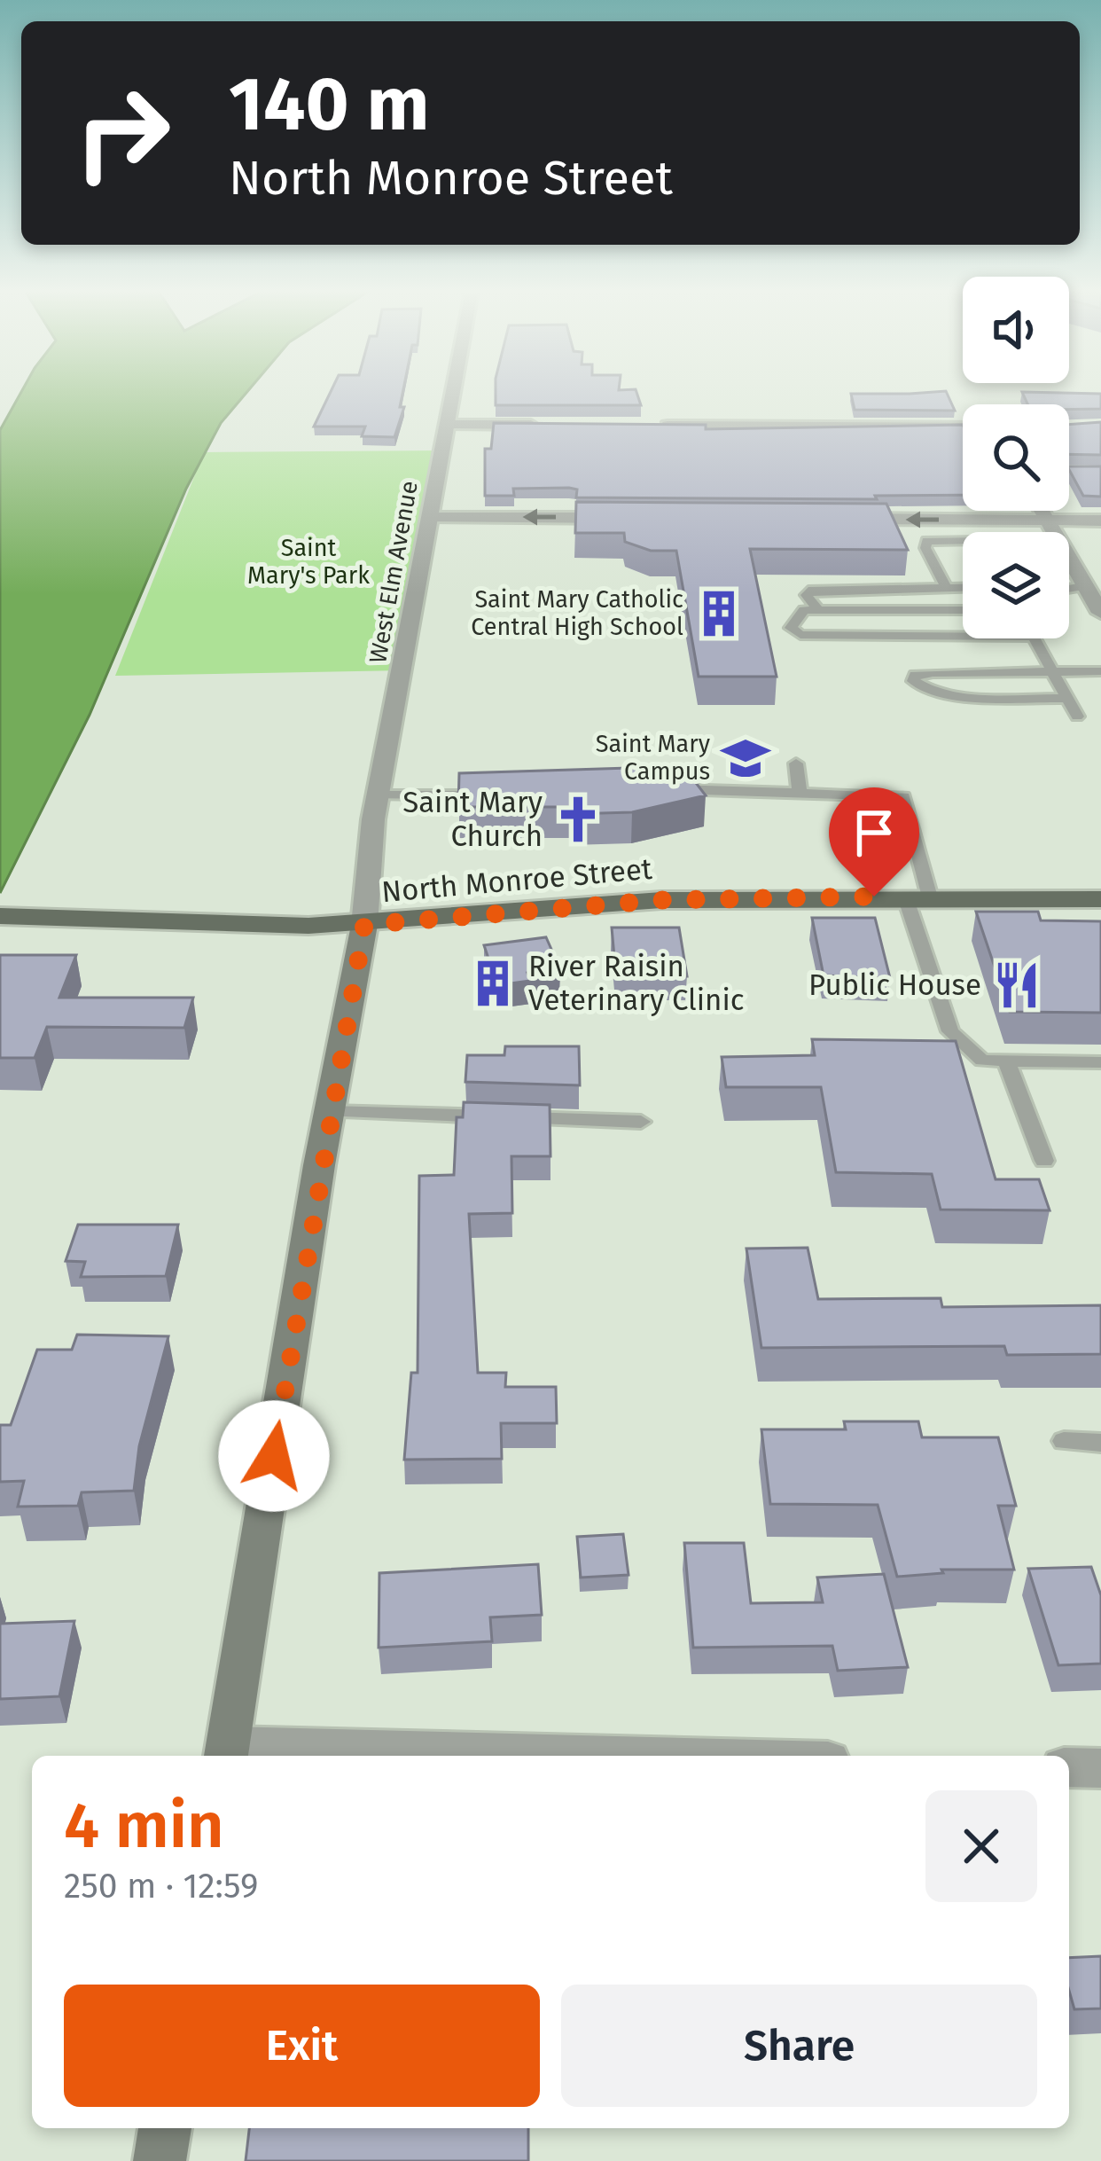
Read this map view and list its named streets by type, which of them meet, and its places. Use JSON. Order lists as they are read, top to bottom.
{
  "streets": {
    "main road": ["North Monroe Street"],
    "street": ["West Elm Avenue"]
  },
  "crossings": [
    ["West Elm Avenue", "North Monroe Street"]
  ],
  "parks": ["Saint Mary's Park"],
  "places": {
    "building": ["Saint Mary Catholic Central High School", "River Raisin Veterinary Clinic"],
    "school or university": ["Saint Mary Campus"],
    "church": ["Saint Mary Church"],
    "restaurant": ["Public House"]
  },
  "page": {
    "turn": ["140 m", "North Monroe Street"],
    "heading": ["4 min", "250 m · 12:59"],
    "buttons": ["Exit", "Share"]
  }
}
